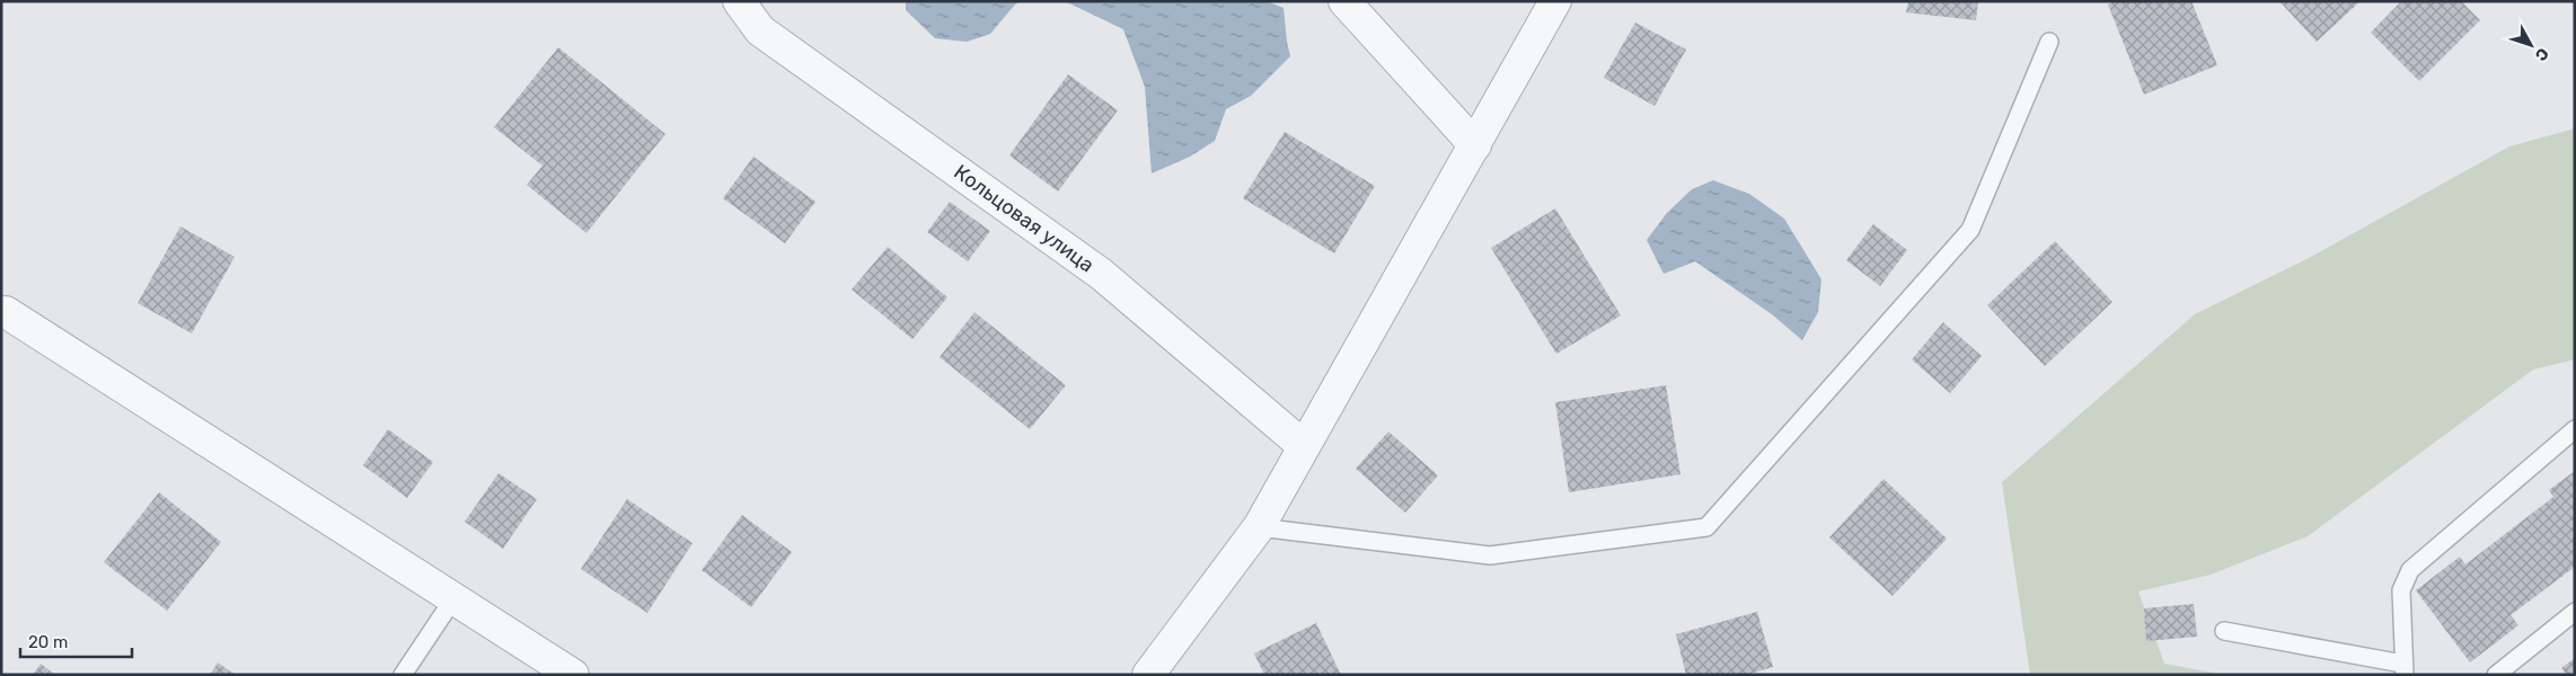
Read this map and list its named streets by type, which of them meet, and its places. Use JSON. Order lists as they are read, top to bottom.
{
  "streets": {
    "street": ["Кольцовая улица"]
  },
  "scale_bar": "20 m",
  "north": "bottom right"
}
